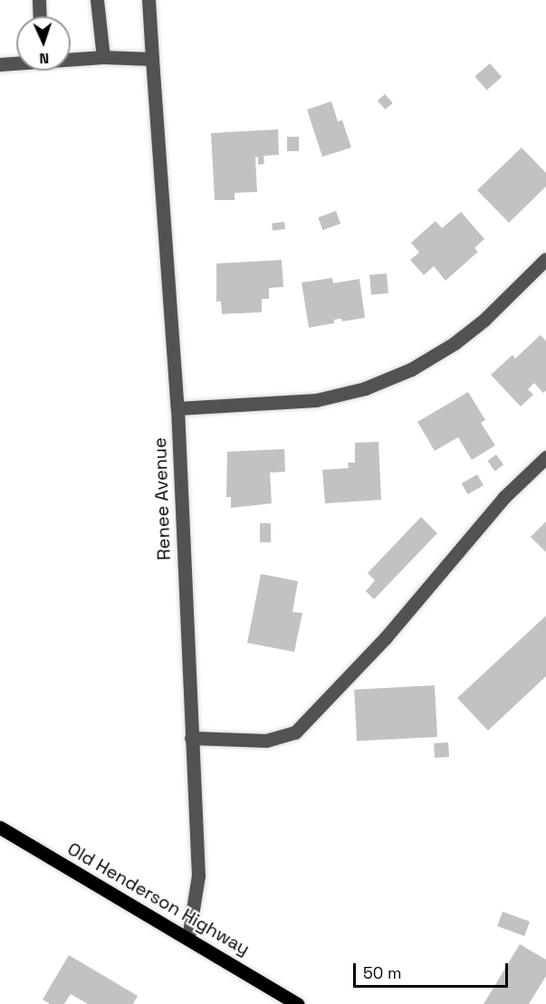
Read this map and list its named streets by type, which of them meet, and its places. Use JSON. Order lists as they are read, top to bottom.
{
  "streets": {
    "main road": ["Old Henderson Highway"],
    "street": ["Renee Avenue"]
  },
  "crossings": [
    ["Renee Avenue", "Old Henderson Highway"]
  ],
  "scale_bar": "50 m",
  "north": "bottom"
}
